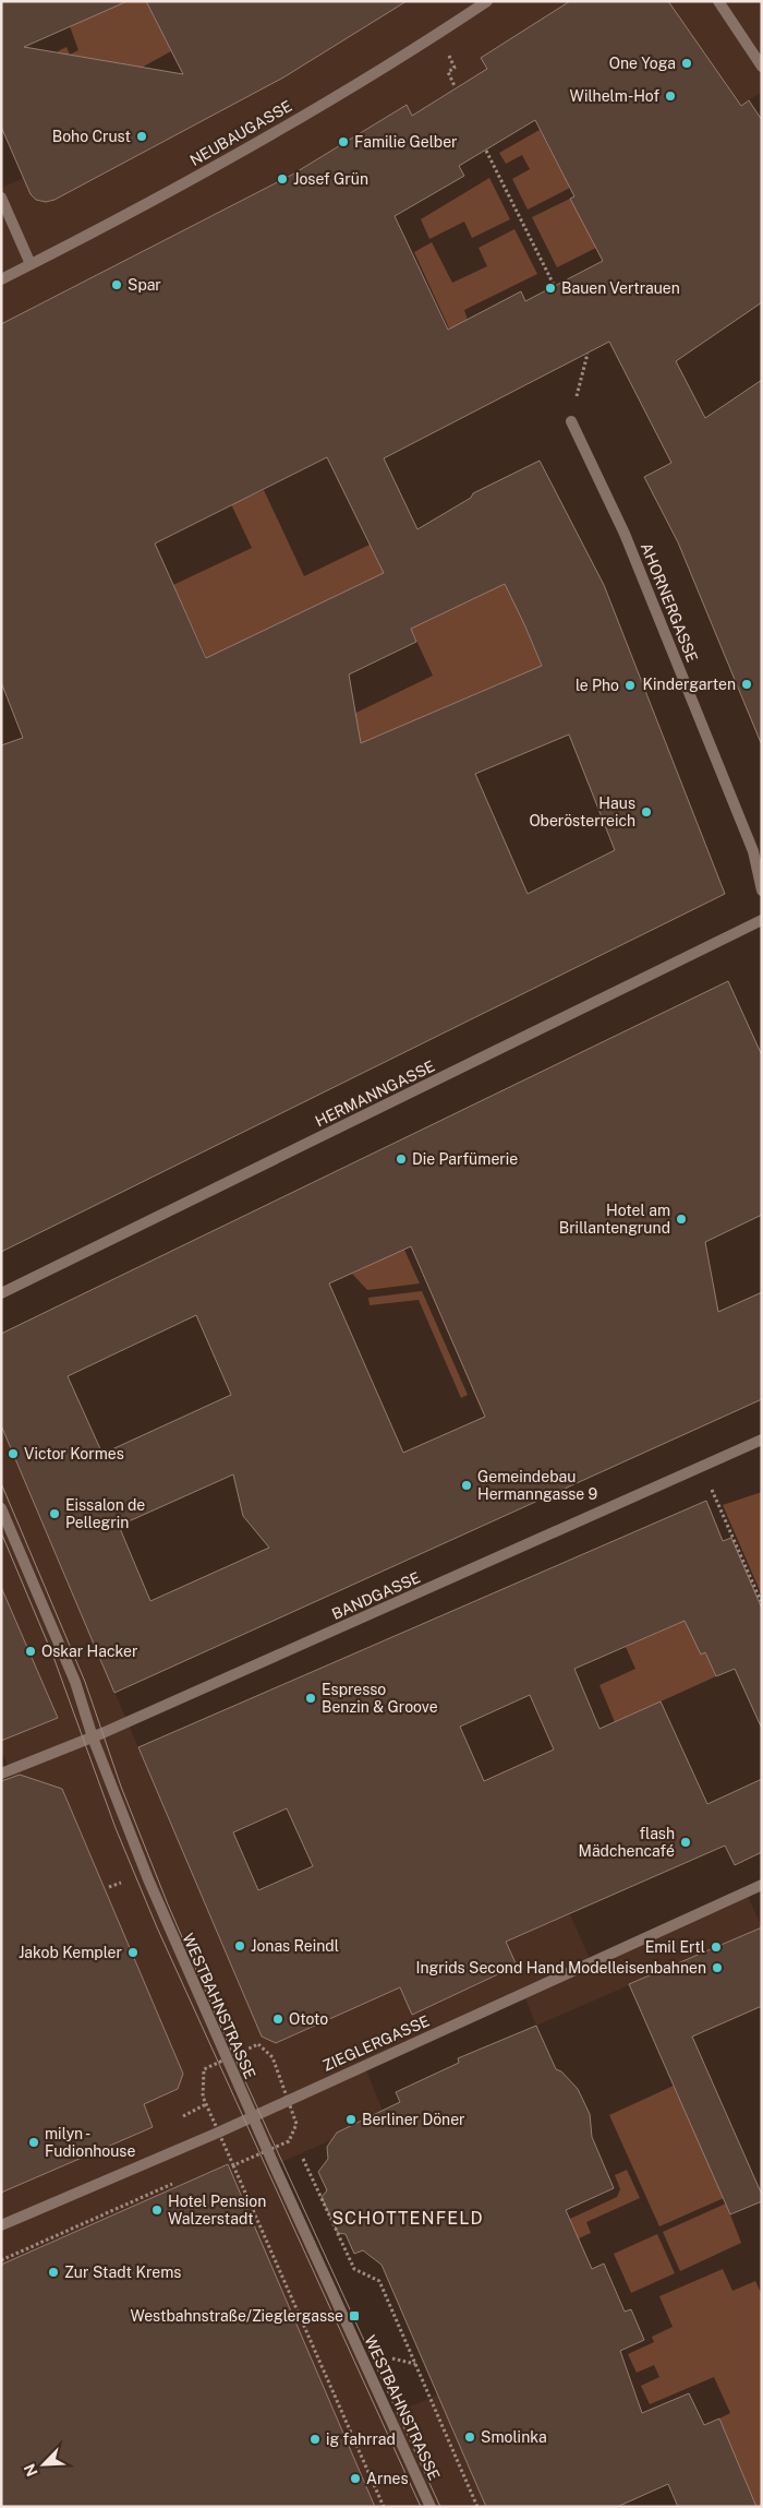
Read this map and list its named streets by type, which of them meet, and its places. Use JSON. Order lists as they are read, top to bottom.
{
  "streets": {
    "street": [
      "NEUBAUGASSE",
      "AHORNERGASSE",
      "HERMANNGASSE",
      "BANDGASSE",
      "WESTBAHNSTRASSE",
      "ZIEGLERGASSE"
    ]
  },
  "crossings": [
    ["BANDGASSE", "WESTBAHNSTRASSE"],
    ["WESTBAHNSTRASSE", "ZIEGLERGASSE"]
  ],
  "districts": ["SCHOTTENFELD"],
  "places": {
    "other": [
      "One Yoga",
      "Wilhelm-Hof",
      "Boho Crust",
      "Familie Gelber",
      "Josef Grün",
      "Spar",
      "Bauen Vertrauen",
      "Kindergarten",
      "le Pho",
      "Haus Oberösterreich",
      "Die Parfümerie",
      "Hotel am Brillantengrund",
      "Victor Kormes",
      "Gemeindebau Hermanngasse 9",
      "Eissalon de Pellegrin",
      "Oskar Hacker",
      "Espresso Benzin & Groove",
      "flash Mädchencafé",
      "Jonas Reindl",
      "Emil Ertl",
      "Jakob Kempler",
      "Ingrids Second Hand Modelleisenbahnen",
      "Ototo",
      "Berliner Döner",
      "milyn - Fudionhouse",
      "Hotel Pension Walzerstadt",
      "Zur Stadt Krems",
      "Smolinka",
      "ig fahrrad",
      "Arnes"
    ],
    "transit": ["Westbahnstraße/Zieglergasse"]
  },
  "north": "bottom left"
}
